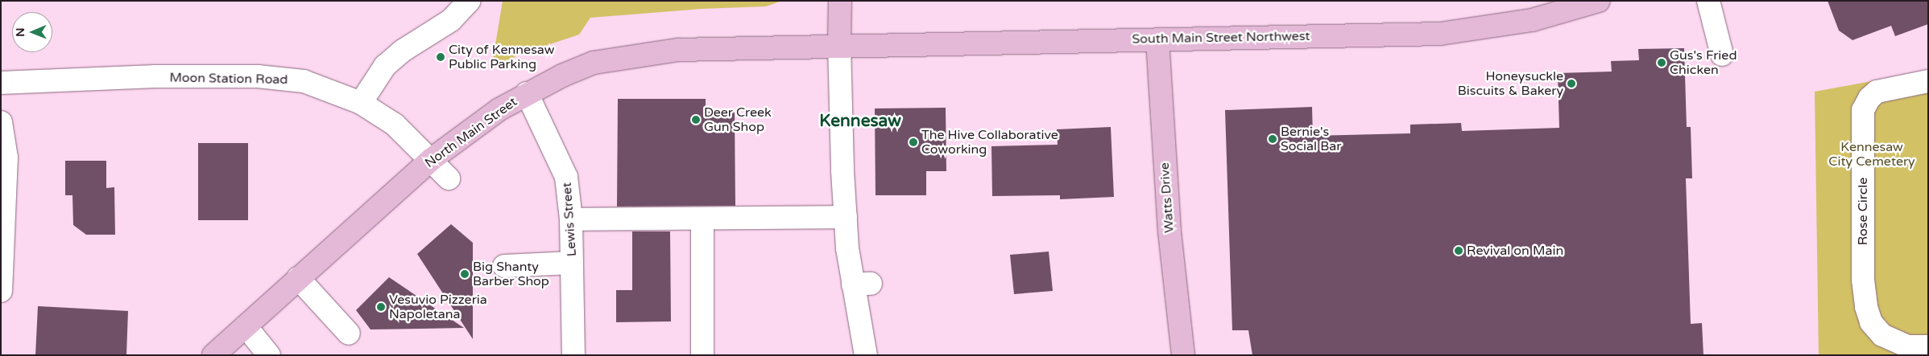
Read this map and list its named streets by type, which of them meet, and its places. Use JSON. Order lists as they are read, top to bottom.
{
  "streets": {
    "main road": ["South Main Street Northwest", "North Main Street", "Watts Drive"],
    "street": ["Moon Station Road", "Rose Circle", "Lewis Street"]
  },
  "crossings": [
    ["South Main Street Northwest", "North Main Street"],
    ["South Main Street Northwest", "Watts Drive"],
    ["Moon Station Road", "North Main Street"],
    ["North Main Street", "Lewis Street"]
  ],
  "districts": ["Kennesaw"],
  "parks": ["Kennesaw City Cemetery"],
  "places": [
    "City of Kennesaw Public Parking",
    "Gus's Fried Chicken",
    "Honeysuckle Biscuits & Bakery",
    "Deer Creek Gun Shop",
    "Bernie's Social Bar",
    "The Hive Collaborative Coworking",
    "Revival on Main",
    "Big Shanty Barber Shop",
    "Vesuvio Pizzeria Napoletana"
  ],
  "north": "left"
}
